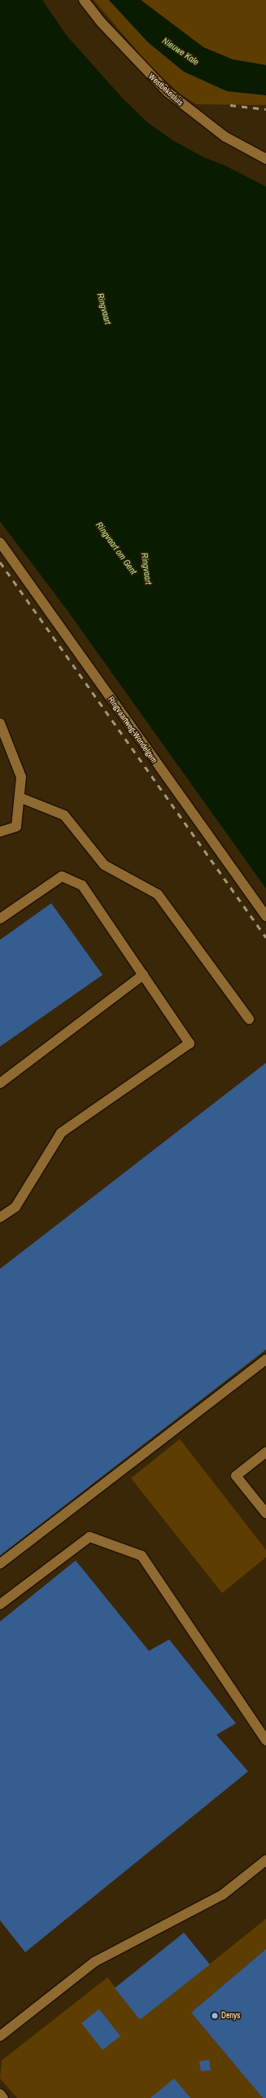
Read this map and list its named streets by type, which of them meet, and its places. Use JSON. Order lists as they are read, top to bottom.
{
  "streets": {
    "street": ["Westbekesluis", "Ringvaartweg-Wondelgem"]
  },
  "water": ["Nieuwe Kale", "Ringvaart", "Ringvaart om Gent"],
  "places": ["Denys"]
}
